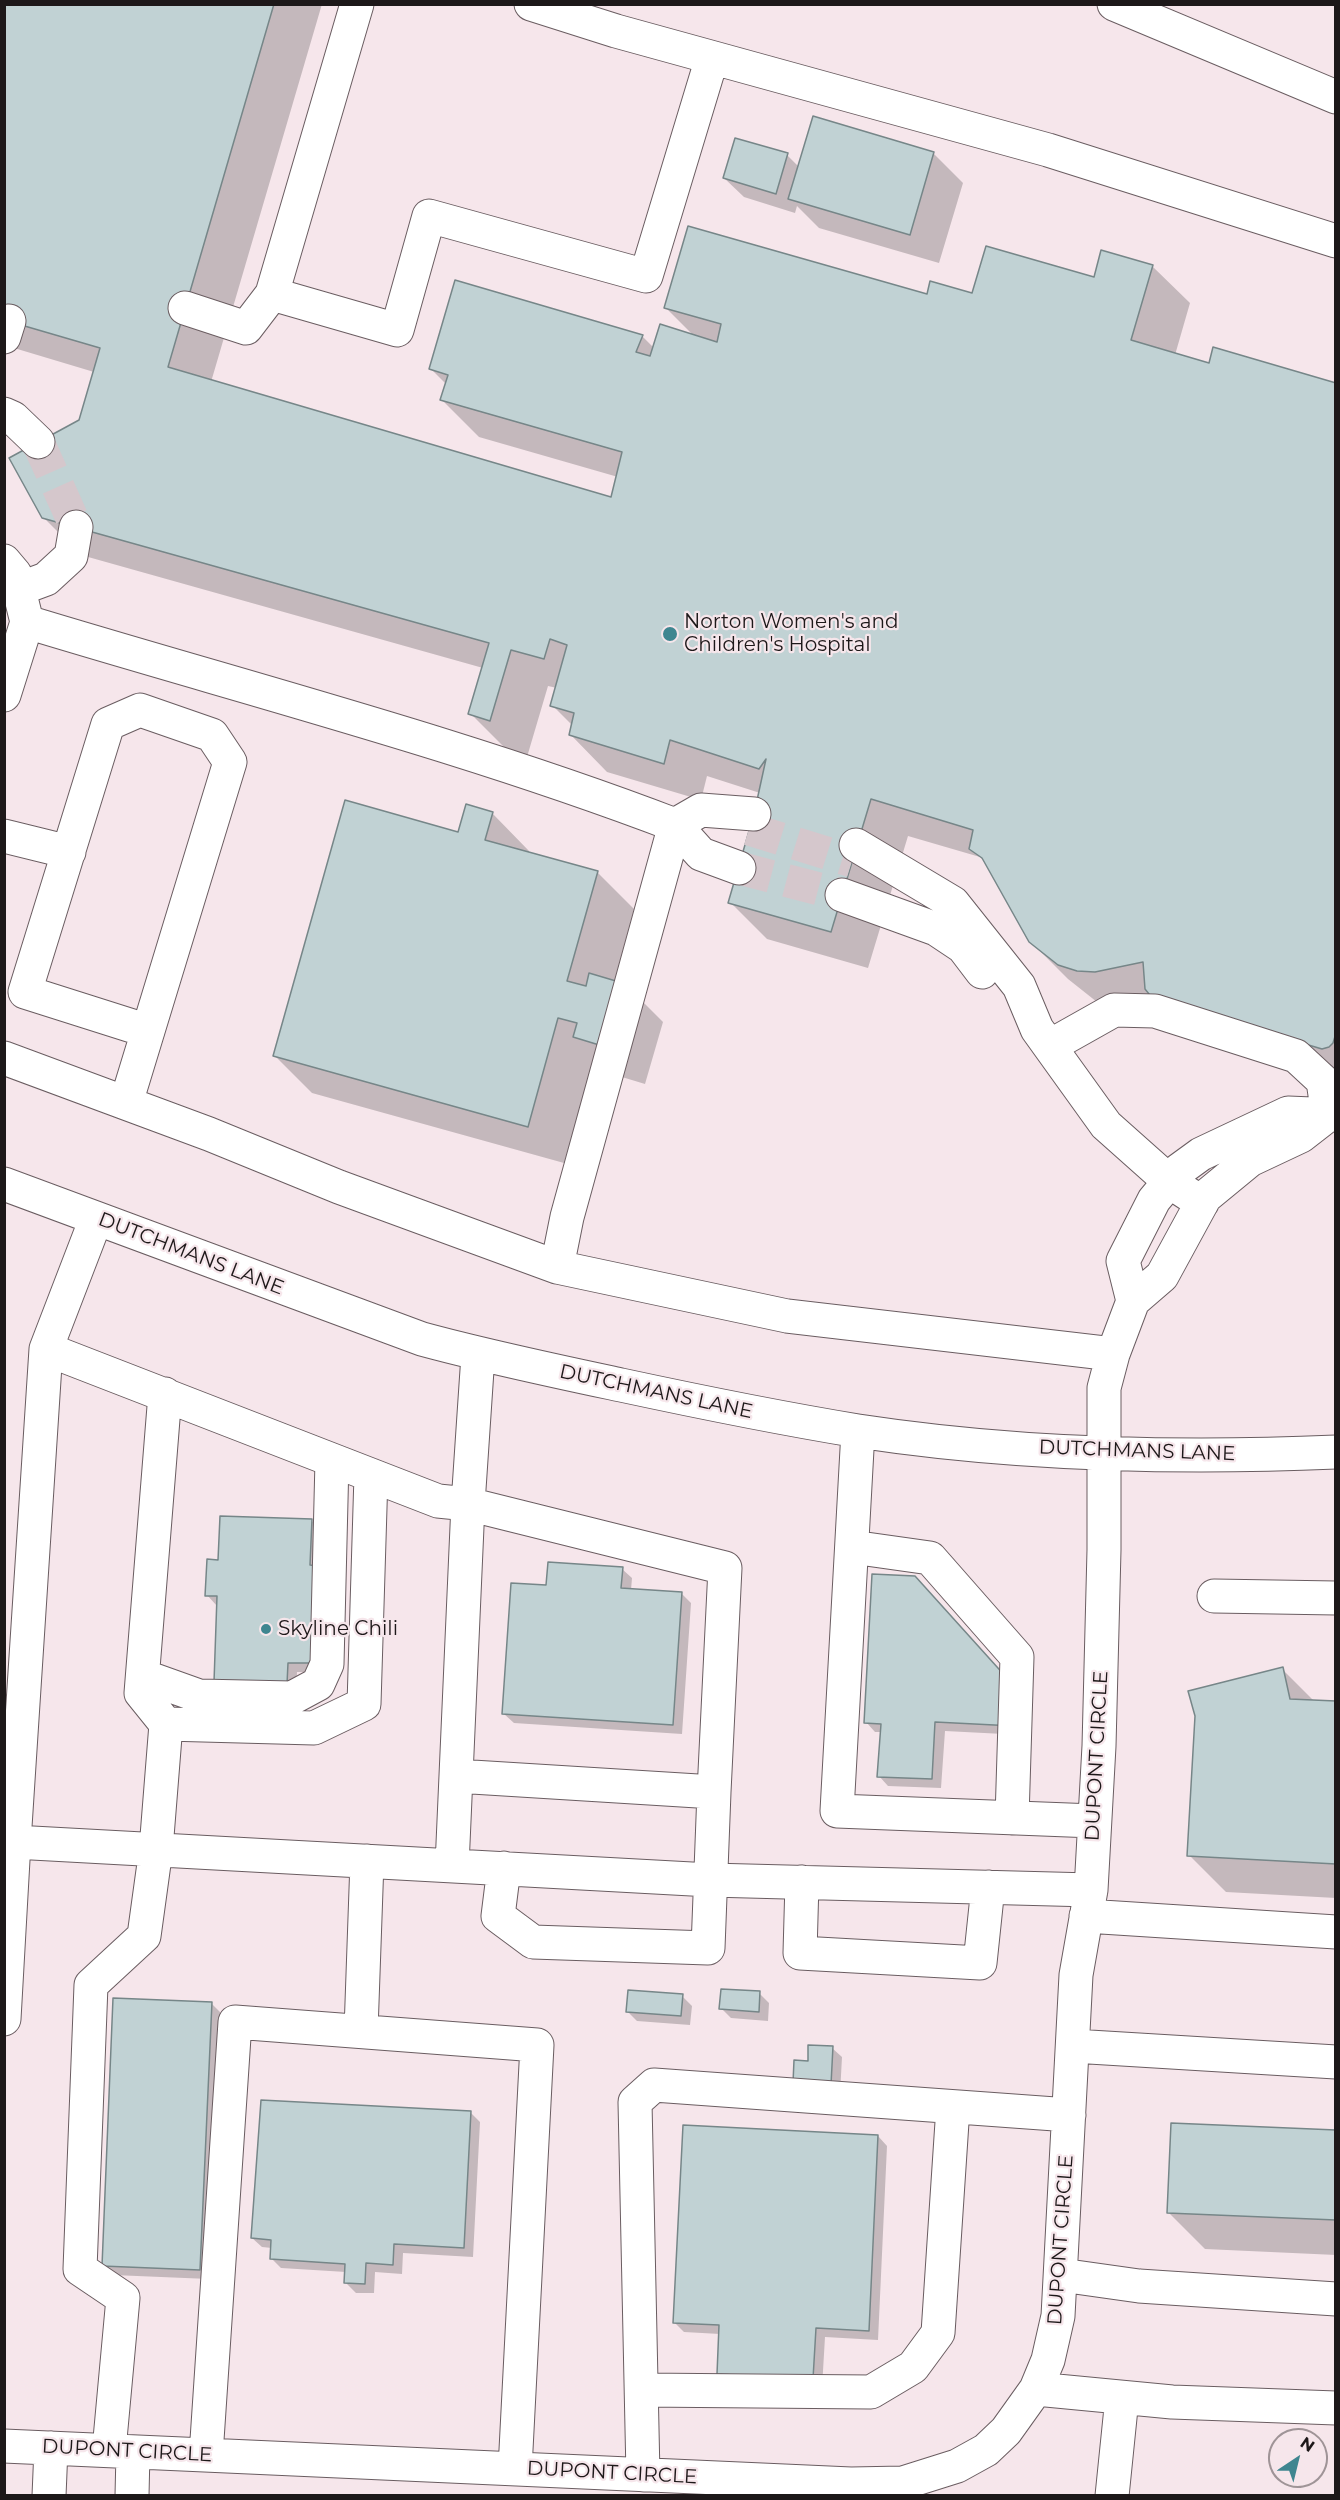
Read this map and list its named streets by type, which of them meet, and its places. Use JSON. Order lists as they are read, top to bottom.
{
  "streets": {
    "main road": ["DUTCHMANS LANE", "DUPONT CIRCLE"]
  },
  "crossings": [
    ["DUTCHMANS LANE", "DUPONT CIRCLE"]
  ],
  "places": ["Norton Women's and Children's Hospital", "Skyline Chili"],
  "north": "top right"
}
